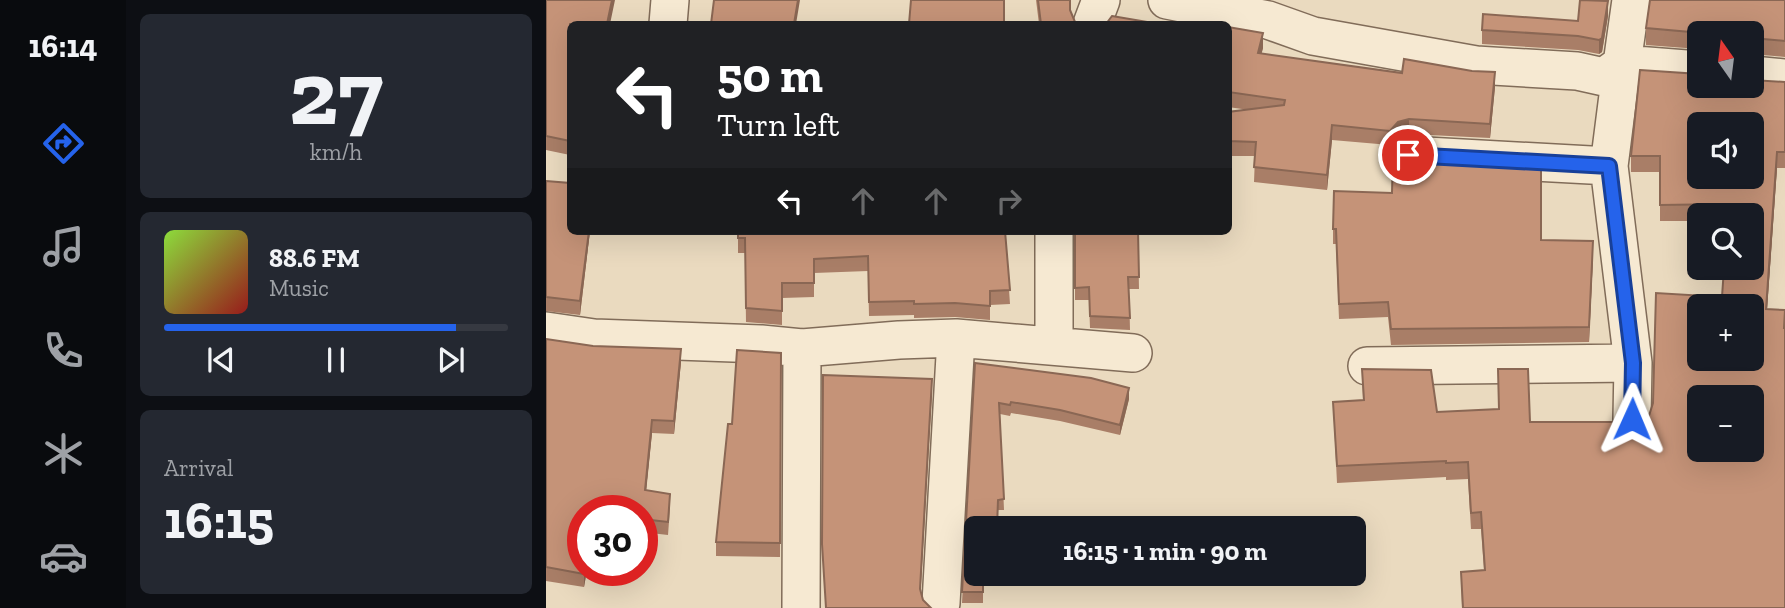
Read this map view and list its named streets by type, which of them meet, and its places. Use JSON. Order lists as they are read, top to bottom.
{
  "north": "top",
  "page": {
    "tabs": "16:14",
    "tile": [
      ["27", "km/h"],
      ["Arrival", "16:15"]
    ],
    "map_buttons": ["+", "−"],
    "turn": ["50 m", "Turn left"],
    "song": ["88.6 FM", "Music"],
    "limit": "30",
    "trip": "16:15 · 1 min · 90 m"
  }
}
